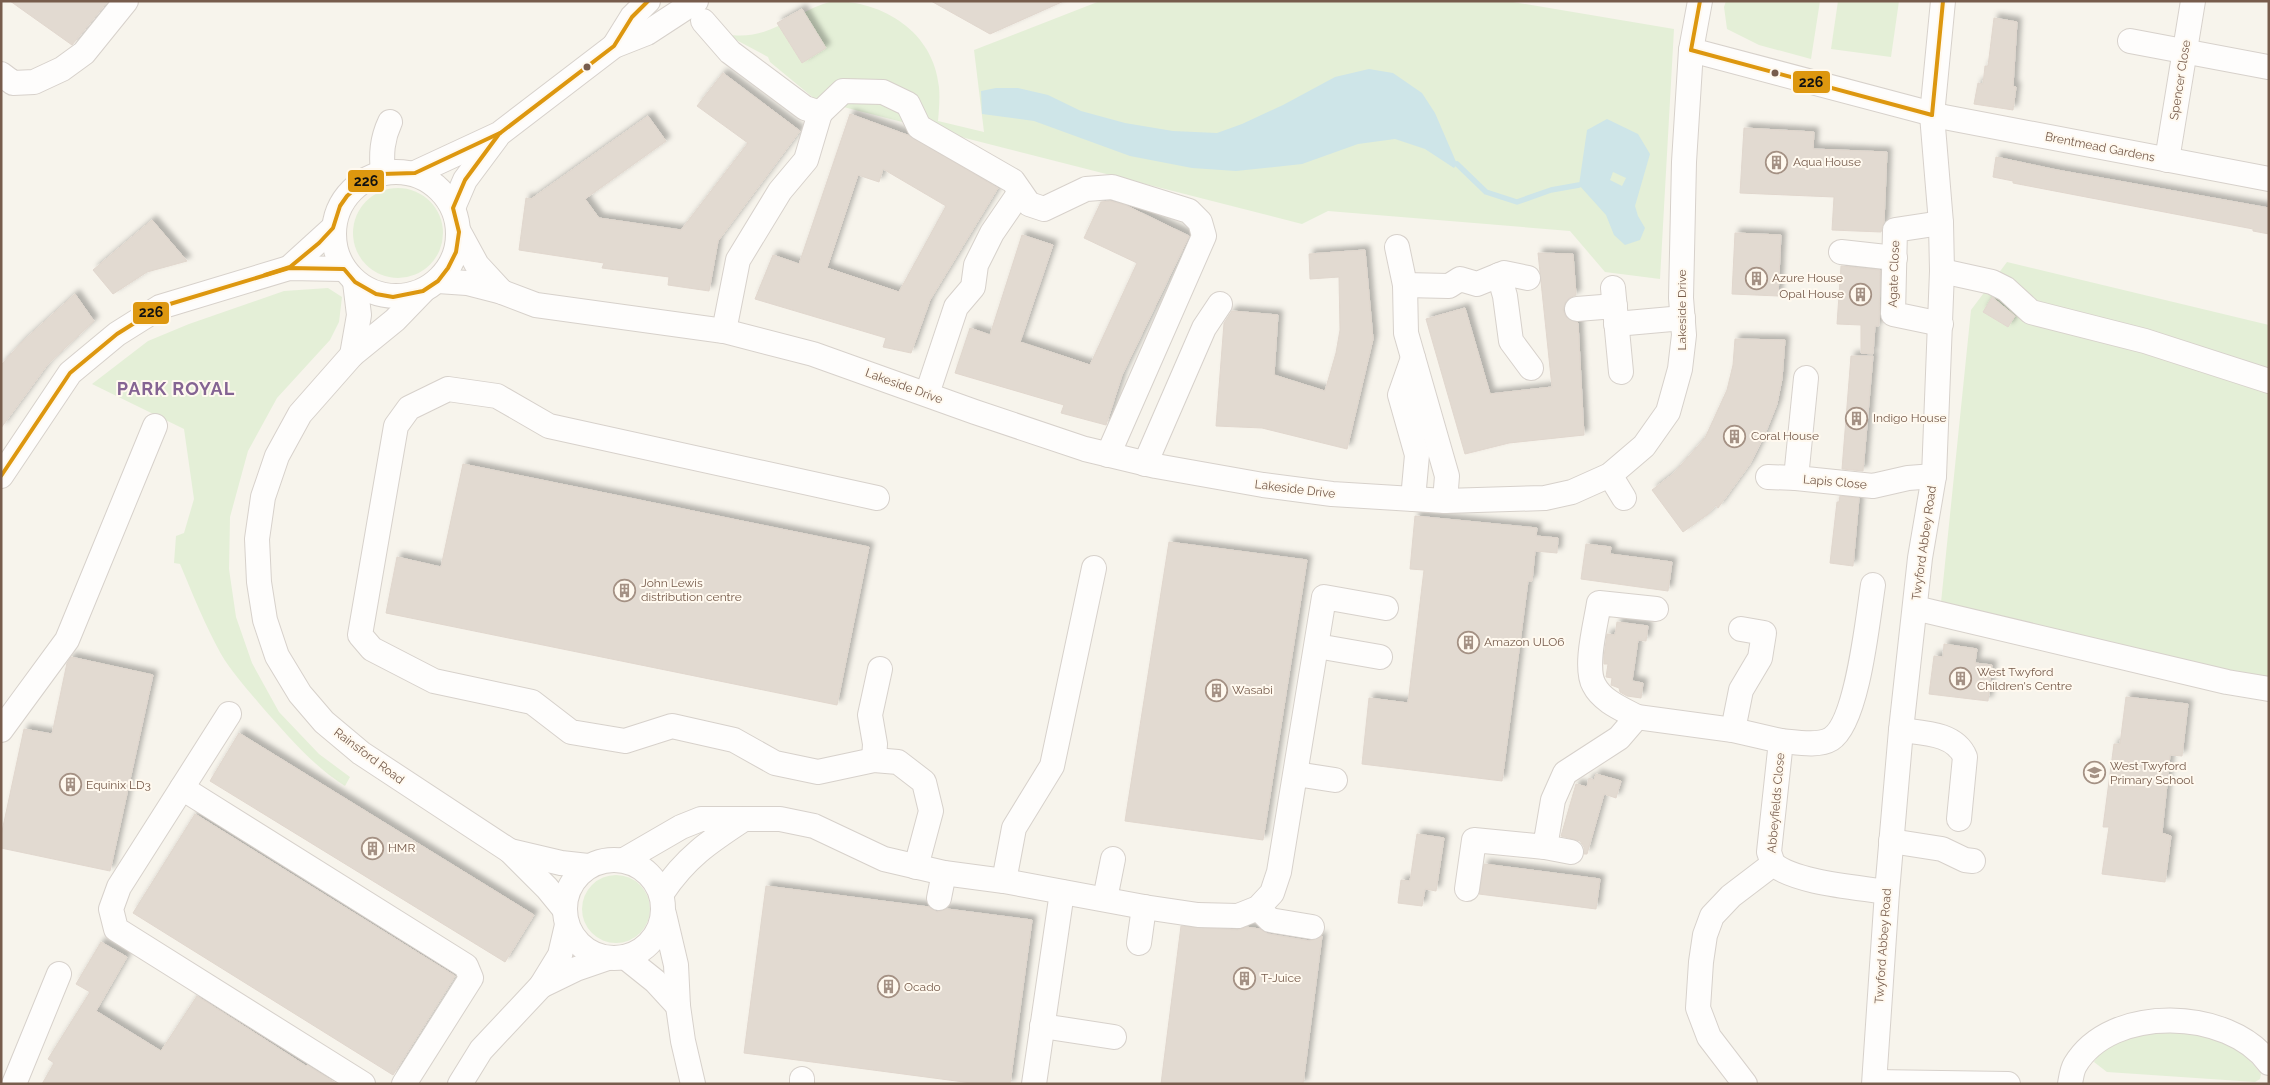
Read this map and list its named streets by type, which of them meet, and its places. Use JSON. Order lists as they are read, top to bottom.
{
  "streets": {
    "street": [
      "Spencer Close",
      "Brentmead Gardens",
      "Agate Close",
      "Lakeside Drive",
      "Lapis Close",
      "Twyford Abbey Road",
      "Rainsford Road",
      "Abbeyfields Close"
    ]
  },
  "crossings": [
    ["Spencer Close", "Brentmead Gardens"],
    ["Brentmead Gardens", "Lakeside Drive"],
    ["Brentmead Gardens", "Twyford Abbey Road"],
    ["Agate Close", "Twyford Abbey Road"],
    ["Lakeside Drive", "Rainsford Road"],
    ["Lapis Close", "Twyford Abbey Road"],
    ["Twyford Abbey Road", "Abbeyfields Close"]
  ],
  "districts": ["PARK ROYAL"],
  "places": {
    "building": [
      "Aqua House",
      "Azure House",
      "Opal House",
      "Indigo House",
      "Coral House",
      "John Lewis distribution centre",
      "Amazon ULO6",
      "West Twyford Children's Centre",
      "Wasabi",
      "Equinix LD3",
      "HMR",
      "T-Juice",
      "Ocado"
    ],
    "school or university": ["West Twyford Primary School"]
  },
  "lines": ["transit line 226"]
}
